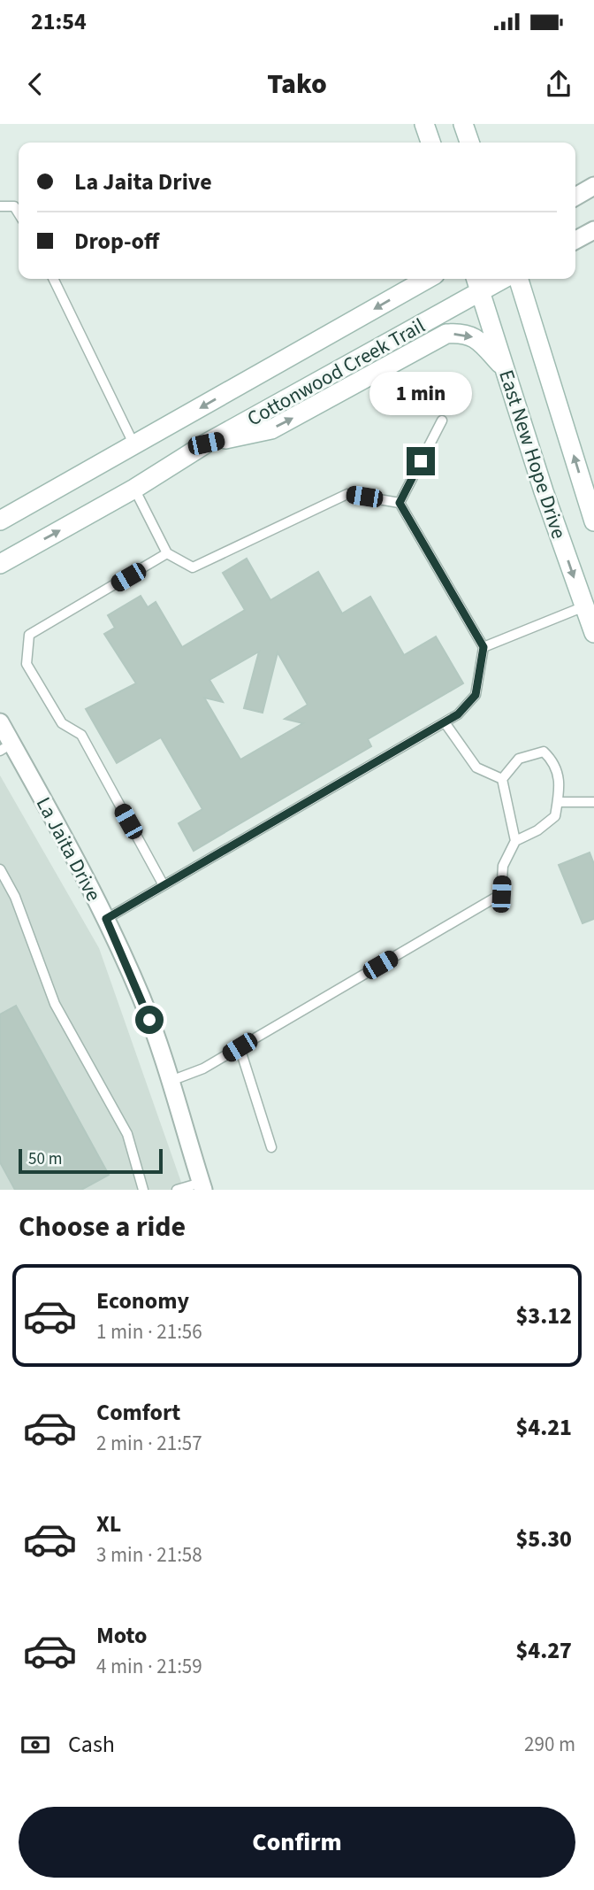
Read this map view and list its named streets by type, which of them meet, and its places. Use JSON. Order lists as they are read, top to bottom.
{
  "streets": {
    "street": ["Cottonwood Creek Trail", "East New Hope Drive", "La Jaita Drive"]
  },
  "crossings": [
    ["Cottonwood Creek Trail", "East New Hope Drive"]
  ],
  "scale_bar": "50 m",
  "page": {
    "status": "21:54",
    "header": "Tako",
    "banner": ["La Jaita Drive", "Drop-off"],
    "bubble": "1 min",
    "scale": "50 m",
    "heading": "Choose a ride",
    "list": [
      {
        "name": "Economy",
        "note": "1 min · 21:56",
        "value": "$3.12"
      },
      {
        "name": "Comfort",
        "note": "2 min · 21:57",
        "value": "$4.21"
      },
      {
        "name": "XL",
        "note": "3 min · 21:58",
        "value": "$5.30"
      },
      {
        "name": "Moto",
        "note": "4 min · 21:59",
        "value": "$4.27"
      }
    ],
    "pay": ["Cash", "290 m"],
    "buttons": "Confirm"
  }
}
